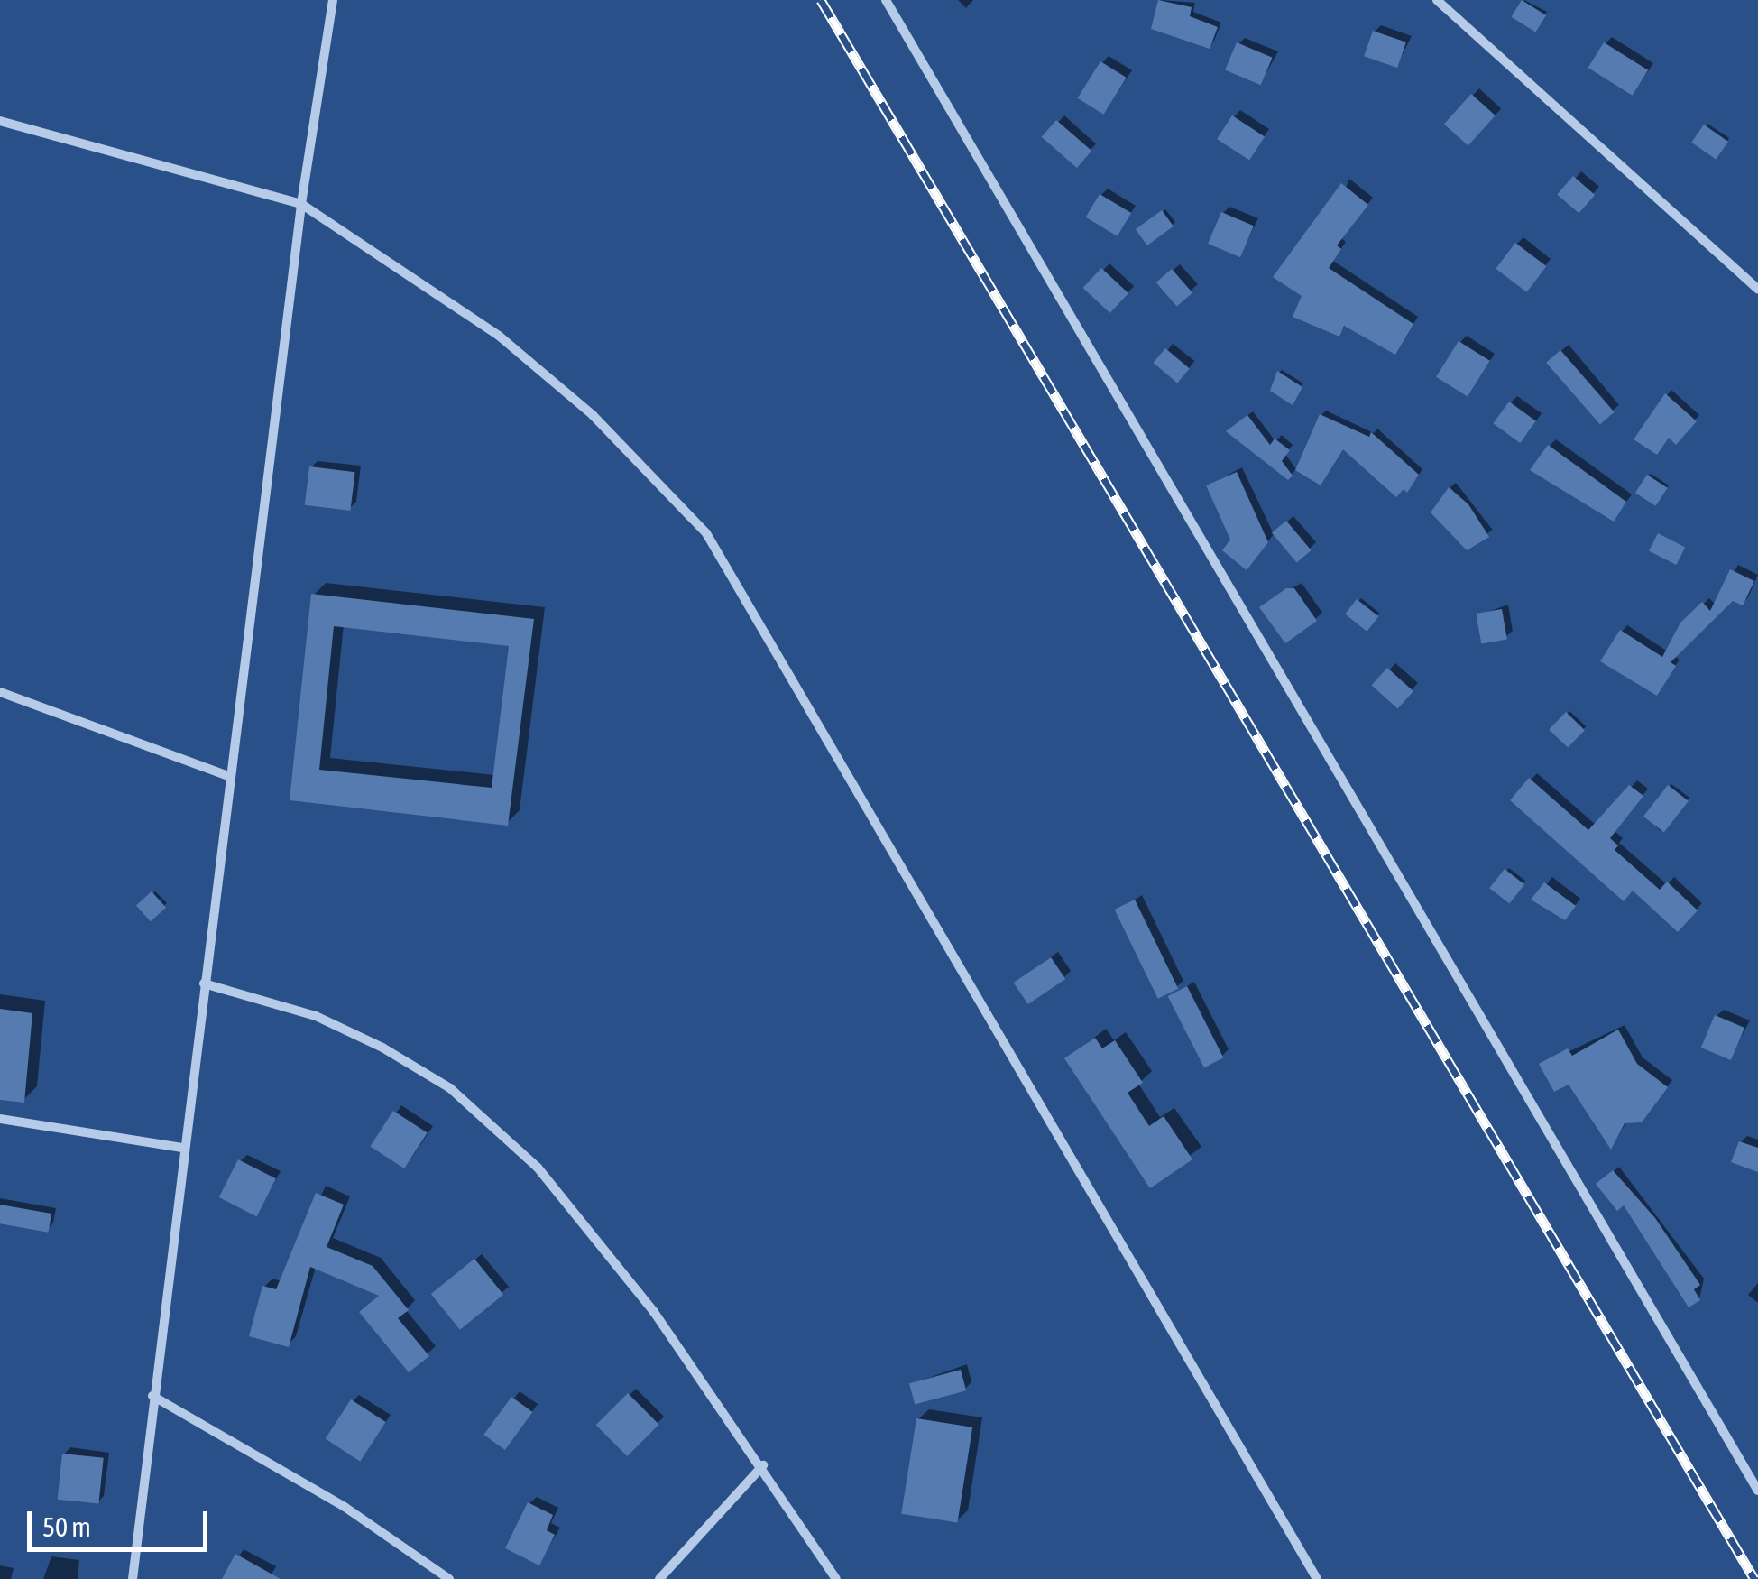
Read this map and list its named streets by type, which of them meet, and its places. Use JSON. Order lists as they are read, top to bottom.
{
  "scale_bar": "50 m"
}
